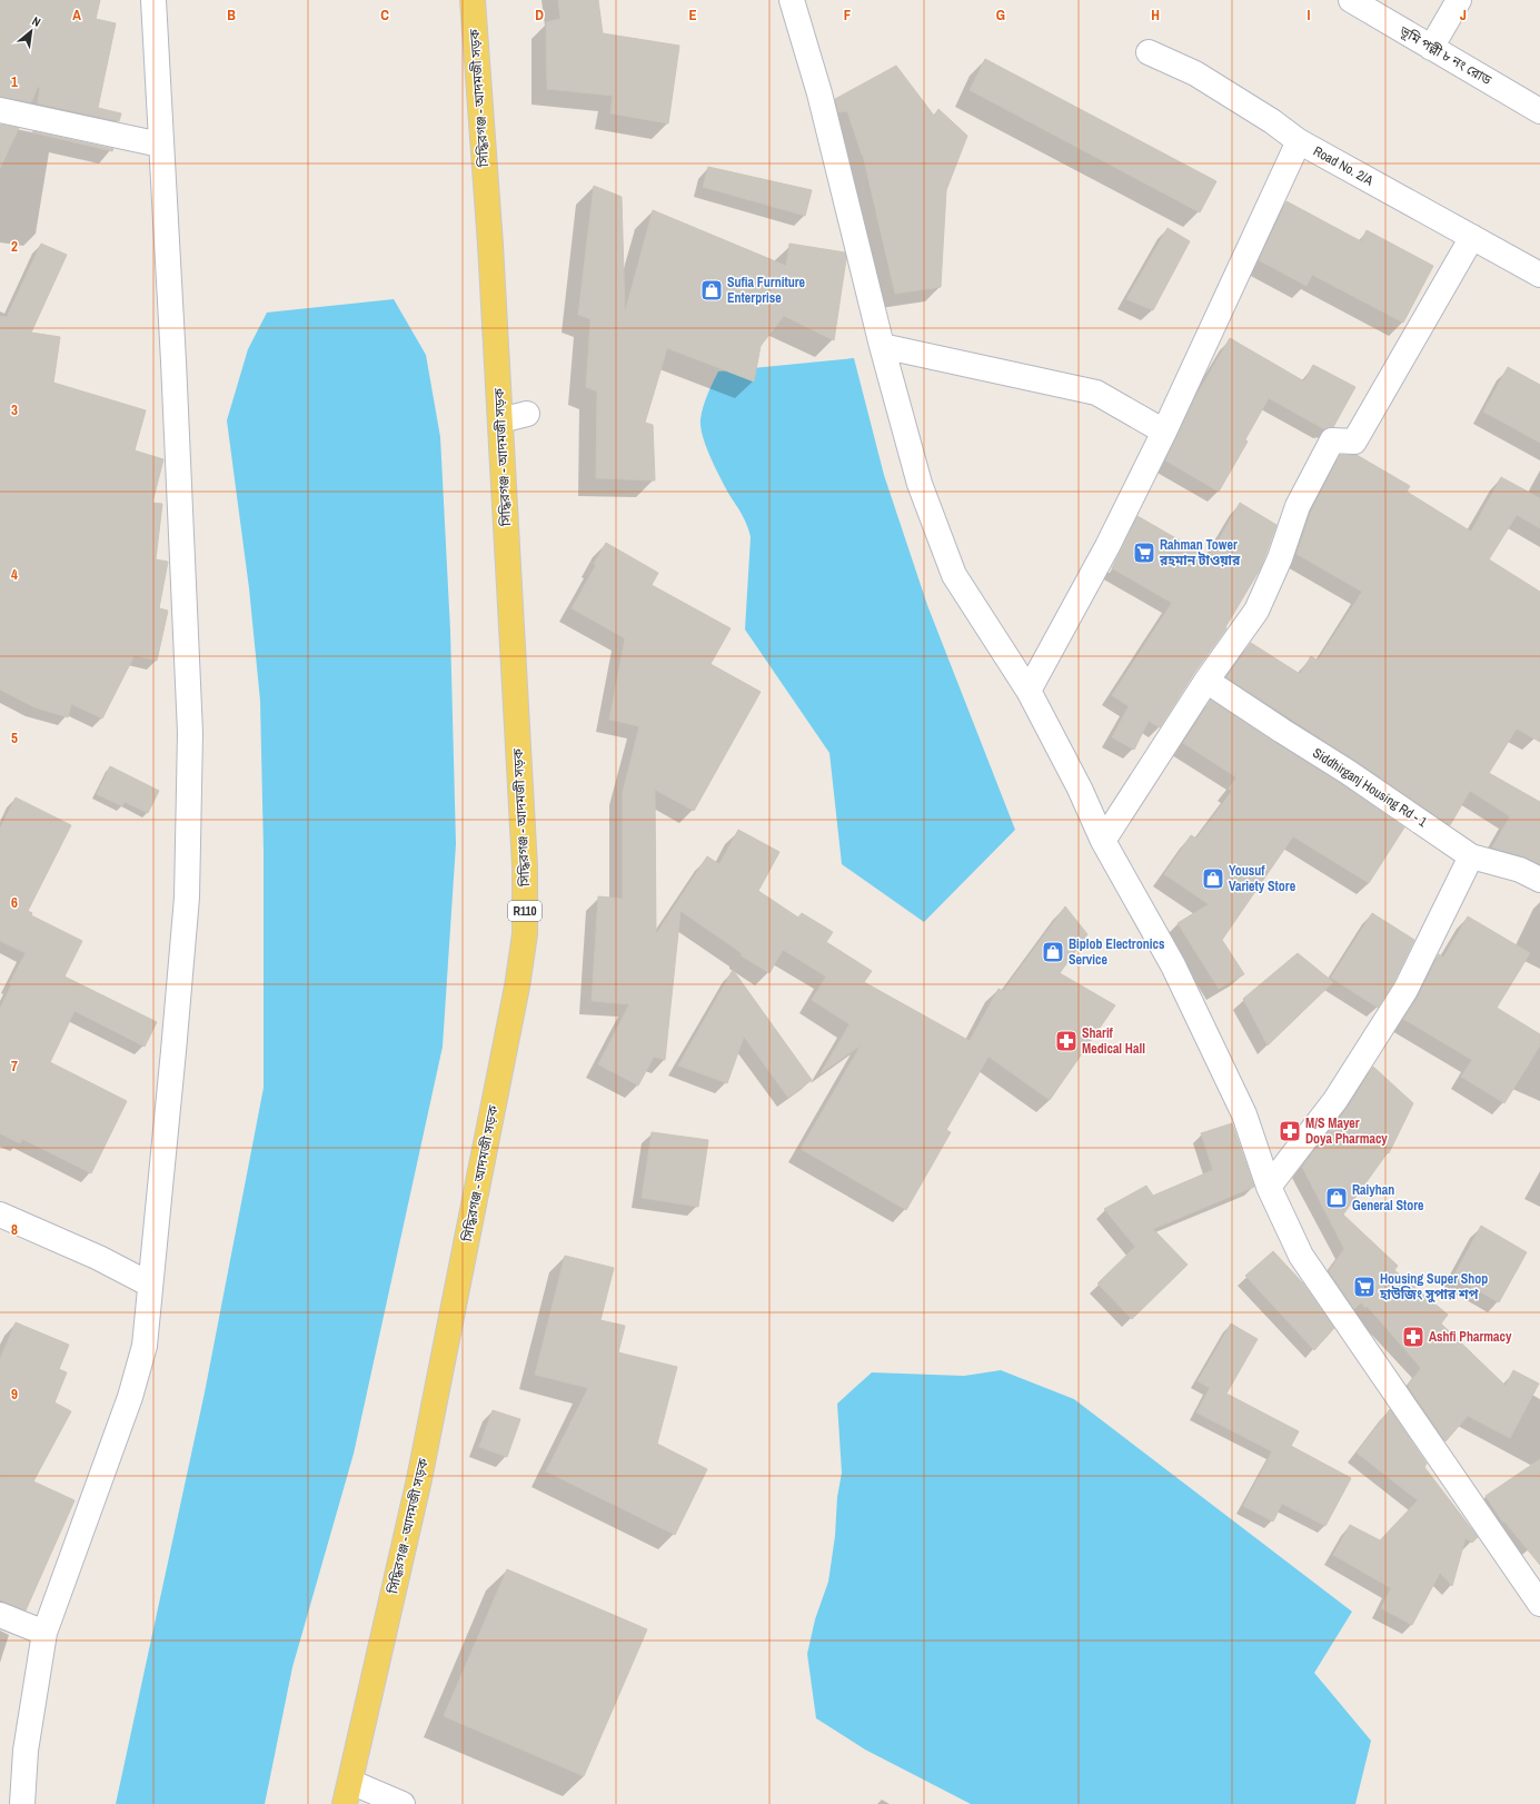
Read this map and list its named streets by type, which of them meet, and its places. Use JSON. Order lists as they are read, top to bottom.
{
  "streets": {
    "main road": ["সিদ্ধিরগঞ্জ - আদমজী সড়ক", "R110"],
    "street": ["ভূমি পল্লী ৮ নং রোড", "Road No. 2/A", "Siddhirganj Housing Rd - 1"]
  },
  "places": {
    "shop": [
      "Sufia Furniture Enterprise",
      "Yousuf Variety Store",
      "Biplob Electronics Service",
      "Raiyhan General Store"
    ],
    "supermarket": ["Rahman Tower রহমান টাওয়ার", "Housing Super Shop হাউজিং সুপার শপ"],
    "pharmacy": ["Sharif Medical Hall", "M/S Mayer Doya Pharmacy", "Ashfi Pharmacy"]
  },
  "north": "top right",
  "grid": {
    "columns": [
      "A",
      "B",
      "C",
      "D",
      "E",
      "F",
      "G",
      "H",
      "I",
      "J"
    ],
    "rows": [
      "1",
      "2",
      "3",
      "4",
      "5",
      "6",
      "7",
      "8",
      "9"
    ]
  }
}
